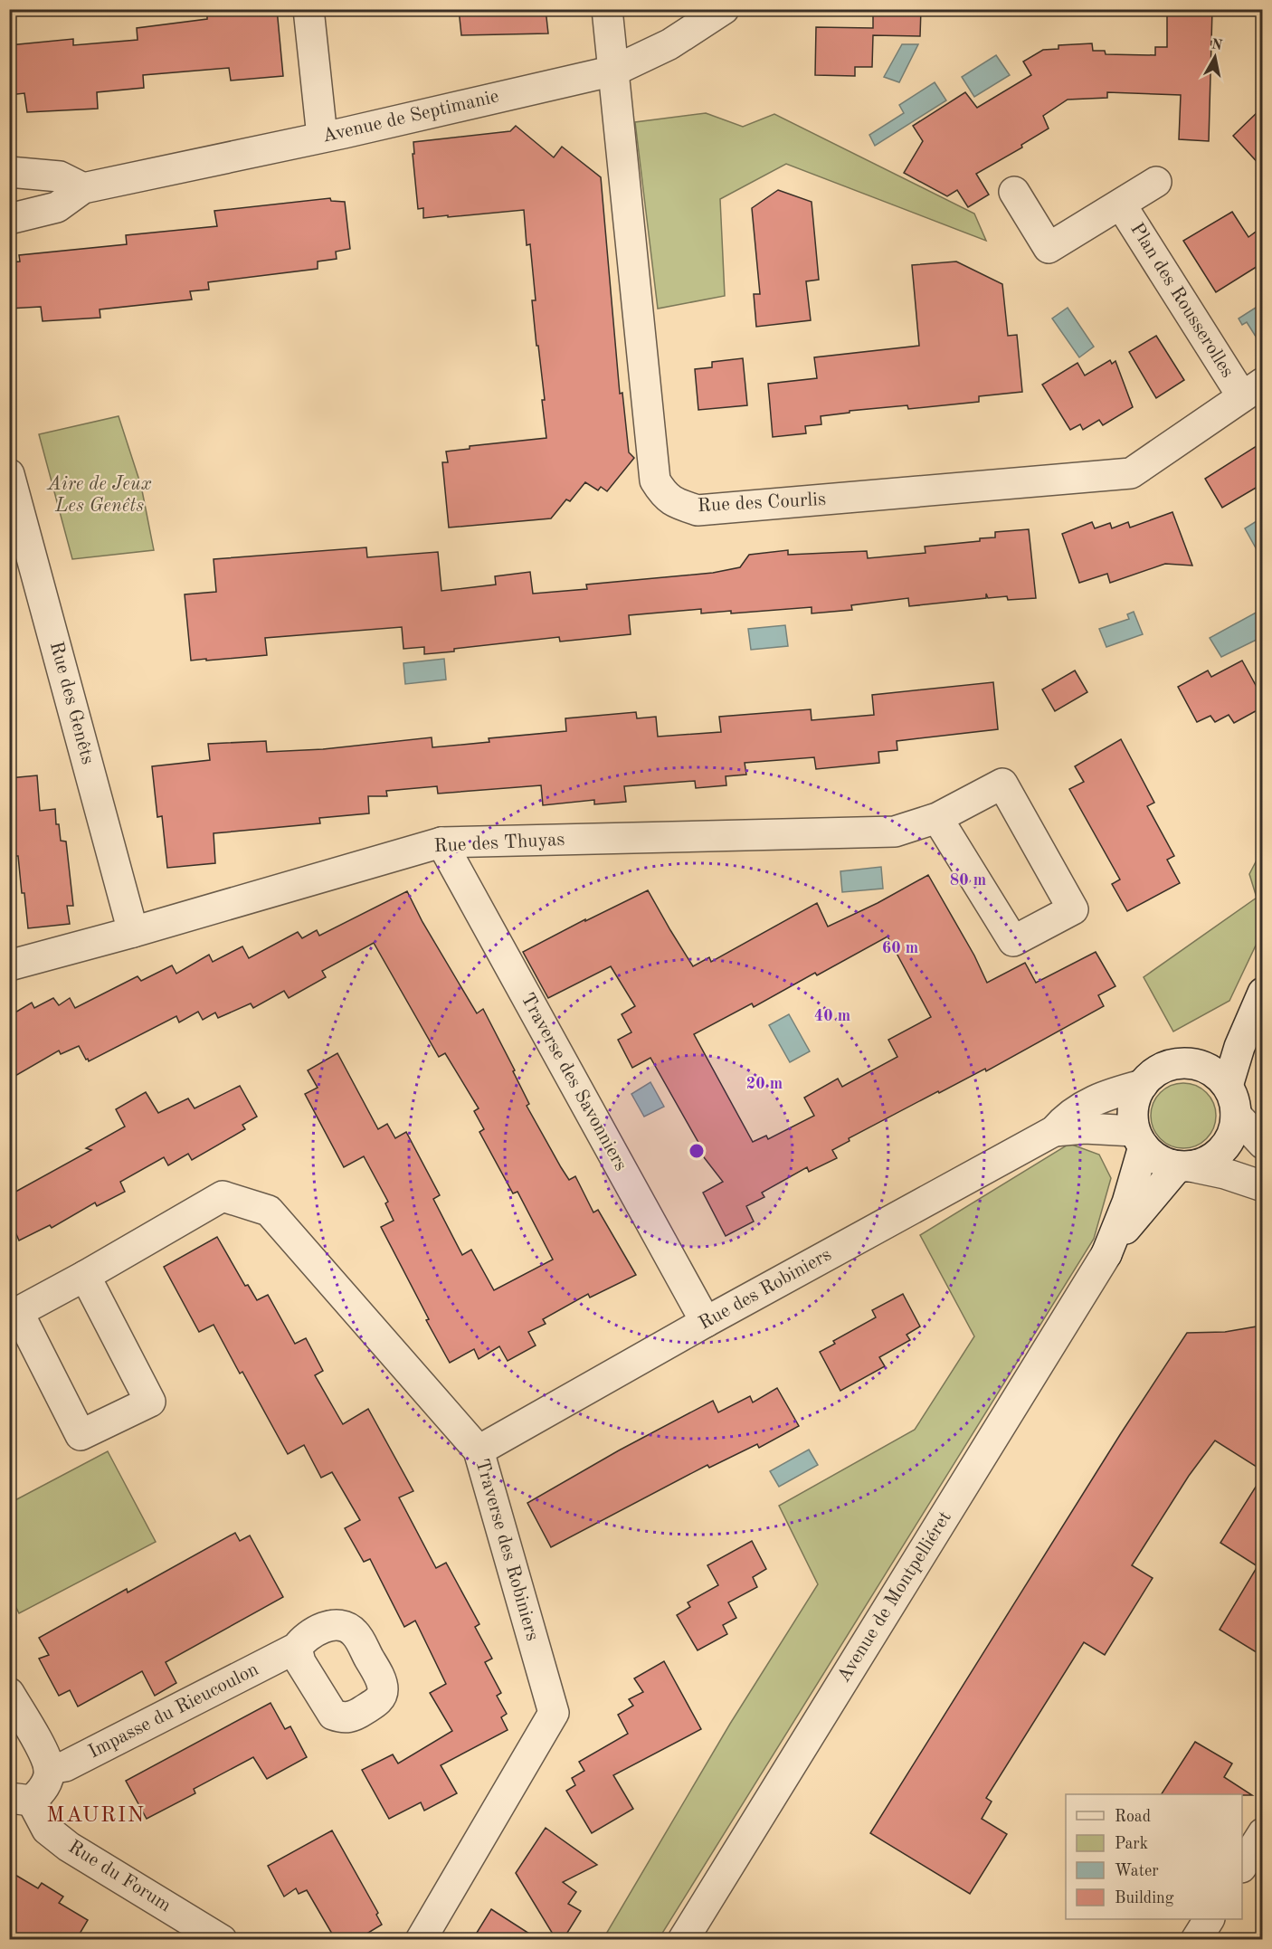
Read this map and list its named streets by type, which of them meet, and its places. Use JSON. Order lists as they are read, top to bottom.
{
  "streets": {
    "street": [
      "Avenue de Septimanie",
      "Plan des Rousserolles",
      "Rue des Courlis",
      "Rue des Genêts",
      "Rue des Thuyas",
      "Traverse des Savonniers",
      "Rue des Robiniers",
      "Traverse des Robiniers",
      "Avenue de Montpelliéret",
      "Impasse du Rieucoulon",
      "Rue du Forum"
    ]
  },
  "crossings": [
    ["Avenue de Septimanie", "Rue des Courlis"],
    ["Plan des Rousserolles", "Rue des Courlis"],
    ["Rue des Genêts", "Rue des Thuyas"],
    ["Rue des Thuyas", "Traverse des Savonniers"],
    ["Traverse des Savonniers", "Rue des Robiniers"],
    ["Rue des Robiniers", "Traverse des Robiniers"],
    ["Rue des Robiniers", "Avenue de Montpelliéret"]
  ],
  "districts": ["MAURIN"],
  "parks": ["Aire de Jeux Les Genêts"],
  "legend": [
    "Road",
    "Park",
    "Water",
    "Building"
  ],
  "north": "top",
  "rings": [
    "80 m",
    "60 m",
    "40 m",
    "20 m"
  ]
}
